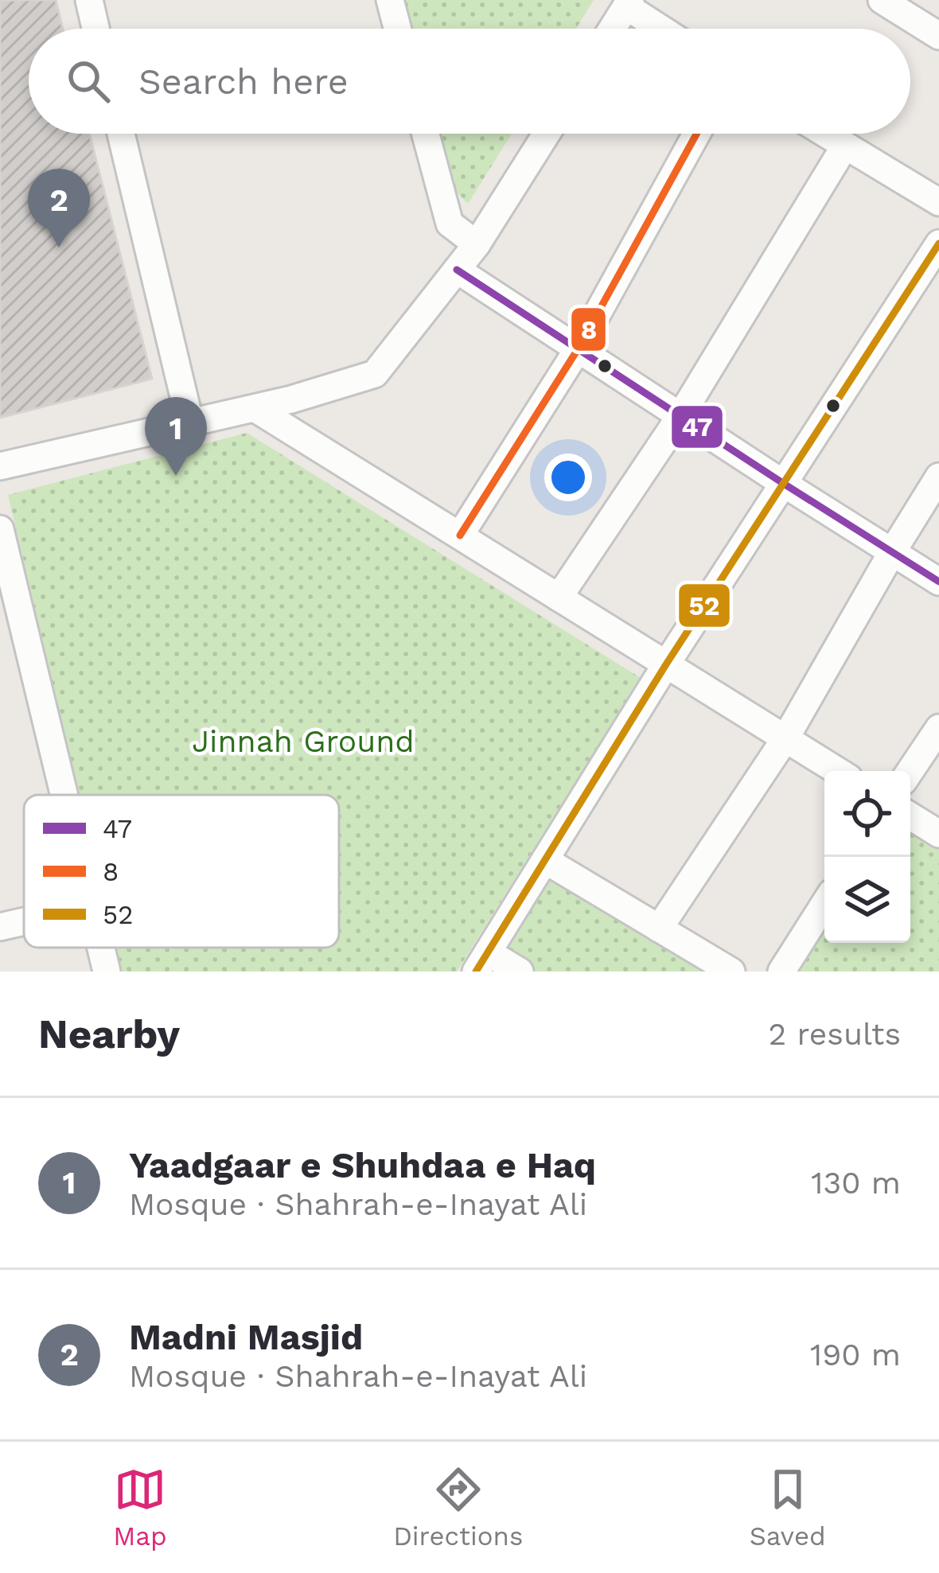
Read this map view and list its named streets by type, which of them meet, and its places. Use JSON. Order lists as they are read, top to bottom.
{
  "parks": ["Jinnah Ground"],
  "lines": ["transit line 8", "transit line 52", "transit line 47"],
  "legend": ["47", "8", "52"],
  "page": {
    "search": "Search here",
    "pins": ["2", "1"],
    "heading": ["Nearby", "2 results"],
    "list": [
      {
        "mark": "1",
        "name": "Yaadgaar e Shuhdaa e Haq",
        "note": "Mosque · Shahrah-e-Inayat Ali",
        "value": "130 m"
      },
      {
        "mark": "2",
        "name": "Madni Masjid",
        "note": "Mosque · Shahrah-e-Inayat Ali",
        "value": "190 m"
      }
    ],
    "nav": ["Map", "Directions", "Saved"]
  }
}
